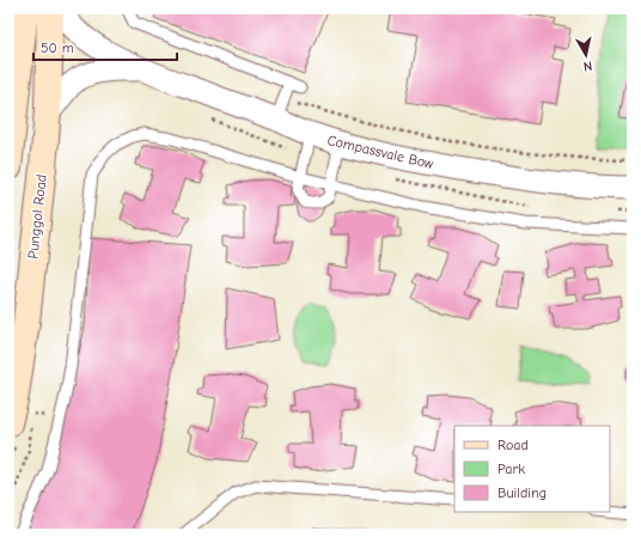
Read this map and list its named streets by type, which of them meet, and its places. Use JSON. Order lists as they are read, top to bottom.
{
  "streets": {
    "main road": ["Punggol Road"],
    "street": ["Compassvale Bow"]
  },
  "crossings": [
    ["Compassvale Bow", "Punggol Road"]
  ],
  "legend": ["Road", "Park", "Building"],
  "scale_bar": "50 m",
  "north": "bottom"
}
